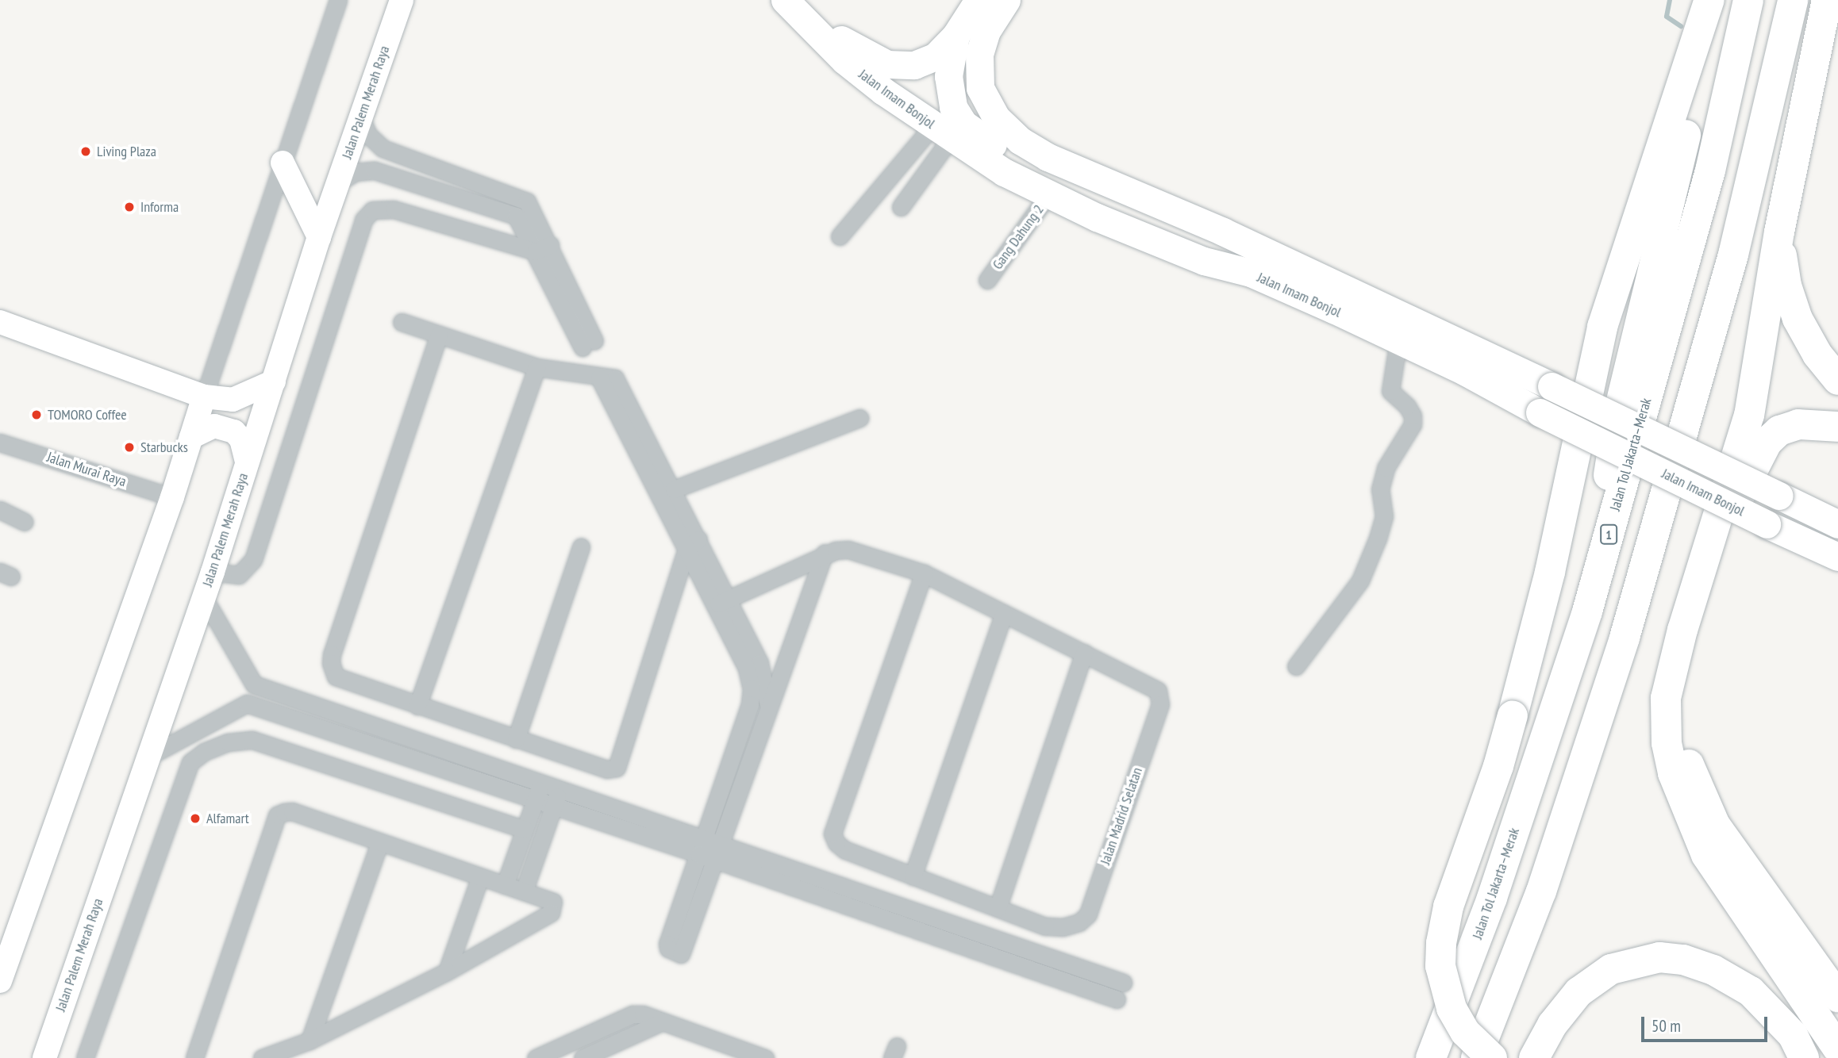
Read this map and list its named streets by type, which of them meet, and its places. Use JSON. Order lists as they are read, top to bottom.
{
  "streets": {
    "highway": ["Jalan Tol Jakarta–Merak", "1"],
    "main road": ["Jalan Imam Bonjol"],
    "street": [
      "Jalan Palem Merah Raya",
      "Gang Dahung 2",
      "Jalan Murai Raya",
      "Jalan Madrid Selatan"
    ]
  },
  "crossings": [
    ["Jalan Imam Bonjol", "Gang Dahung 2"]
  ],
  "places": [
    "Living Plaza",
    "Informa",
    "TOMORO Coffee",
    "Starbucks",
    "Alfamart"
  ],
  "scale_bar": "50 m"
}
